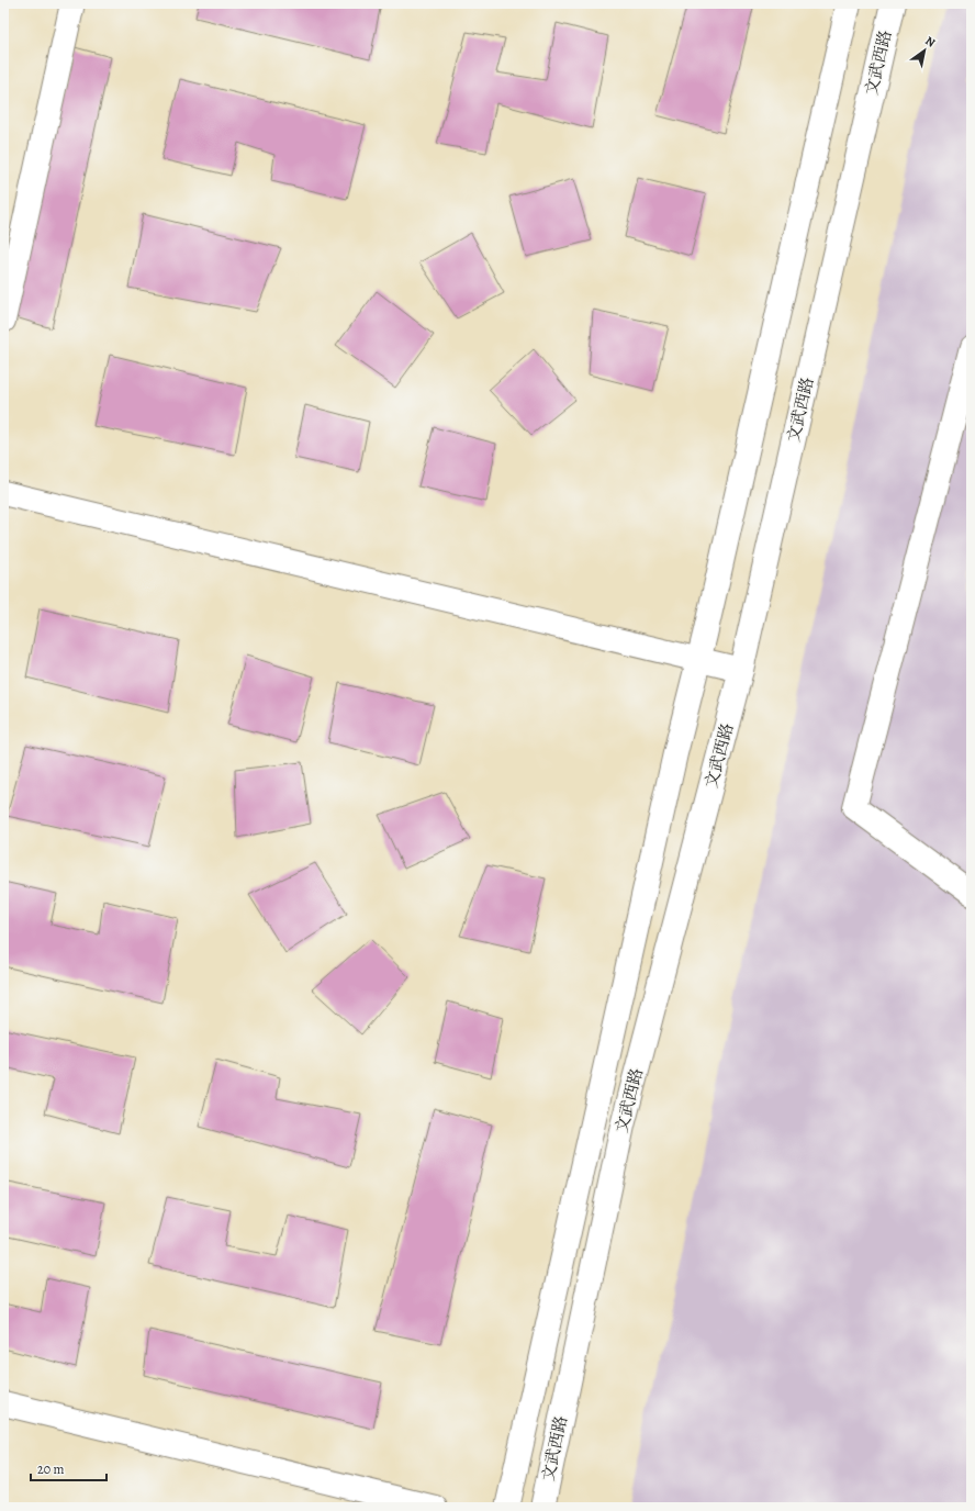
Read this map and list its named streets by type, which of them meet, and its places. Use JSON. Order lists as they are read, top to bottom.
{
  "streets": {
    "street": ["文武西路"]
  },
  "scale_bar": "20 m",
  "north": "top right"
}
